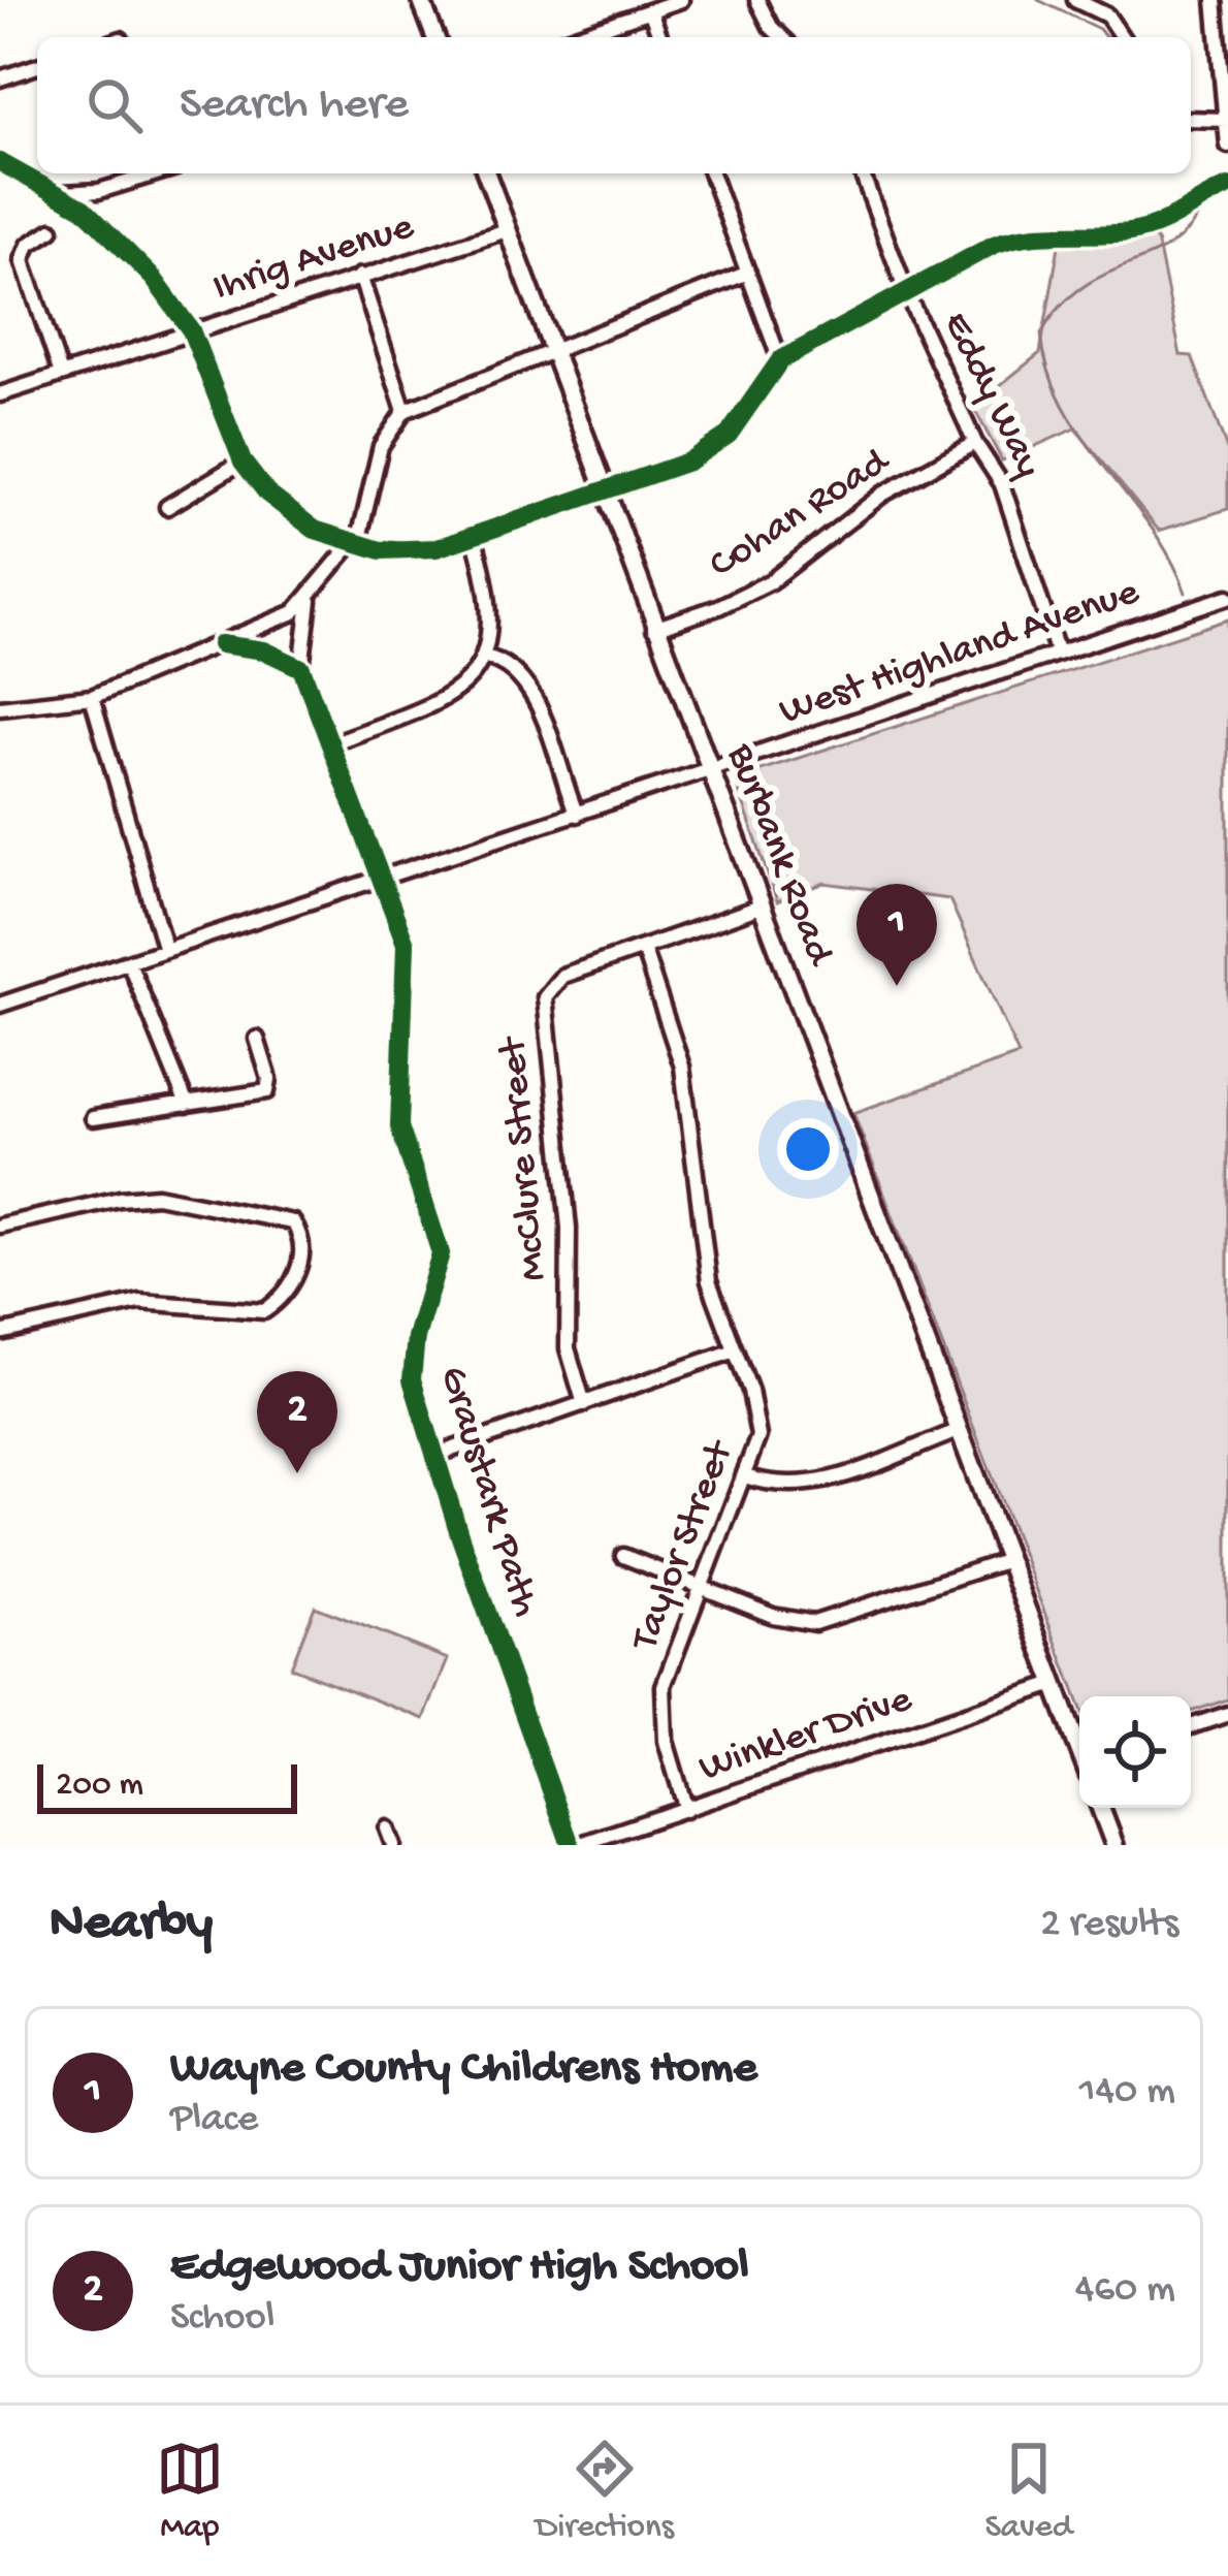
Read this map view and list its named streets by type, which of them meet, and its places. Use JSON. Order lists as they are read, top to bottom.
{
  "streets": {
    "main road": ["Burbank Road"],
    "street": [
      "Ihrig Avenue",
      "Eddy Way",
      "Cohan Road",
      "West Highland Avenue",
      "McClure Street",
      "Graustark Path",
      "Taylor Street",
      "Winkler Drive"
    ]
  },
  "crossings": [
    ["Ihrig Avenue", "Burbank Road"],
    ["Eddy Way", "Cohan Road"],
    ["Eddy Way", "West Highland Avenue"],
    ["Cohan Road", "Burbank Road"],
    ["West Highland Avenue", "Burbank Road"],
    ["West Highland Avenue", "Graustark Path"],
    ["Burbank Road", "McClure Street"],
    ["Burbank Road", "Winkler Drive"],
    ["McClure Street", "Taylor Street"],
    ["Graustark Path", "Winkler Drive"],
    ["Taylor Street", "Winkler Drive"]
  ],
  "scale_bar": "200 m",
  "page": {
    "search": "Search here",
    "pins": ["1", "2"],
    "scale": "200 m",
    "heading": ["Nearby", "2 results"],
    "list": [
      {
        "mark": "1",
        "name": "Wayne County Childrens Home",
        "note": "Place",
        "value": "140 m"
      },
      {
        "mark": "2",
        "name": "Edgewood Junior High School",
        "note": "School",
        "value": "460 m"
      }
    ],
    "nav": ["Map", "Directions", "Saved"]
  }
}
